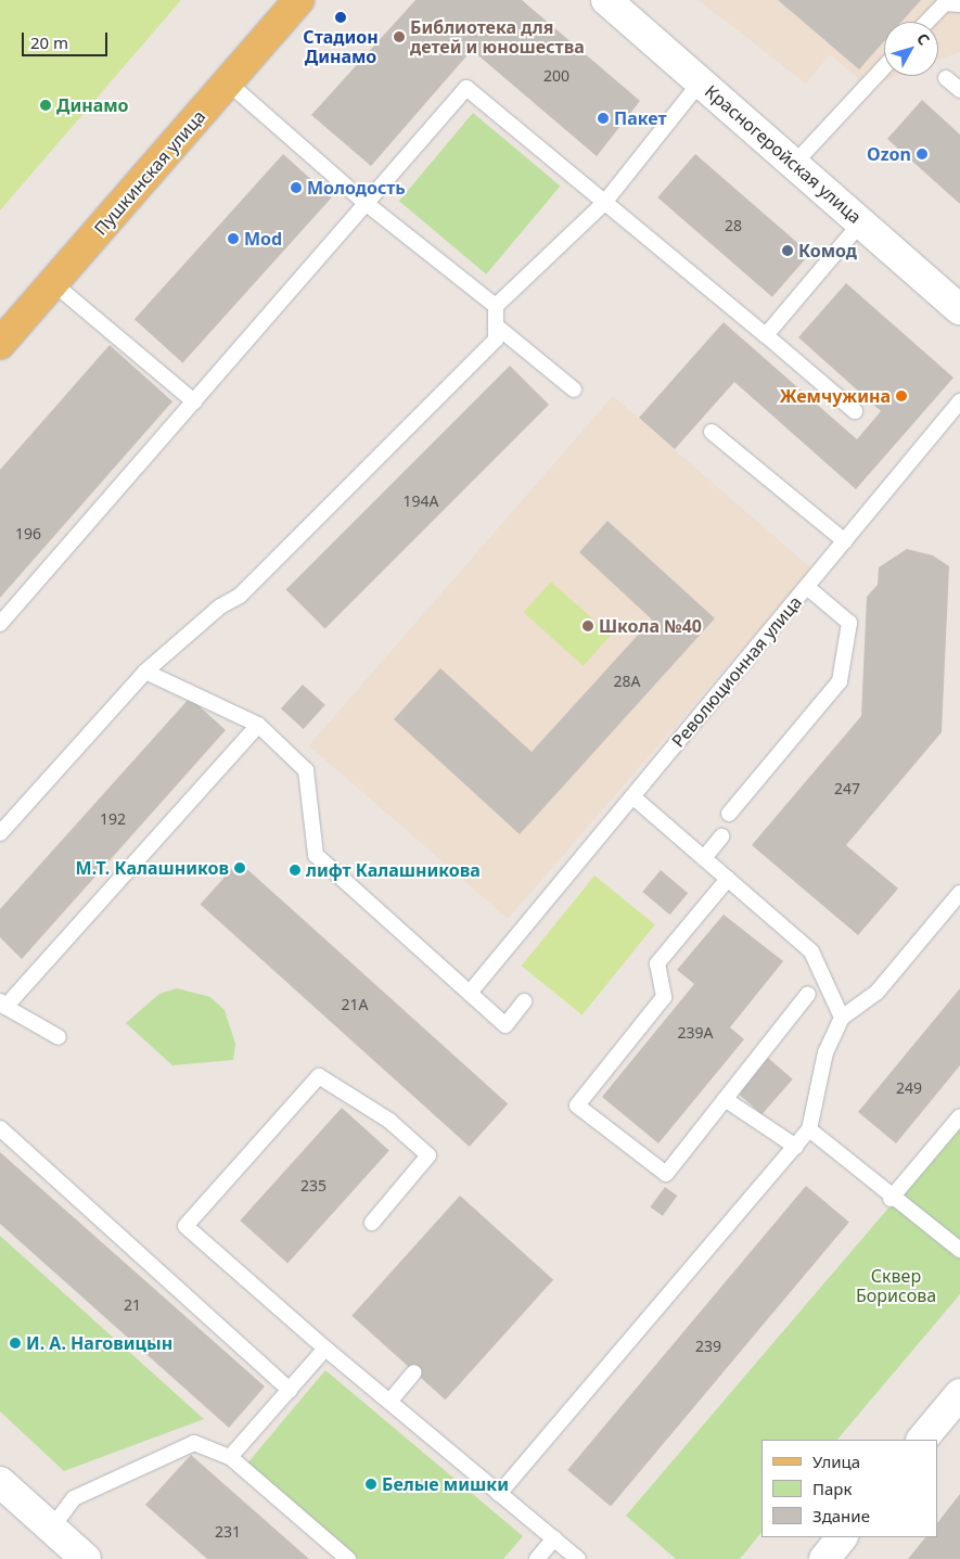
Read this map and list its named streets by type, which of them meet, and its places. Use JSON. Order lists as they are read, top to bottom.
{
  "streets": {
    "main road": ["Пушкинская улица"],
    "street": ["Красногеройская улица"],
    "lane": ["Революционная улица"]
  },
  "parks": ["Сквер Борисова"],
  "places": [
    "Стадион Динамо",
    "Библиотека для детей и юношества",
    "Динамо",
    "Пакет",
    "Ozon",
    "Молодость",
    "Mod",
    "Комод",
    "Жемчужина",
    "Школа №40",
    "М.Т. Калашников",
    "лифт Калашникова",
    "И. А. Наговицын",
    "Белые мишки"
  ],
  "house_numbers": [
    "200",
    "28",
    "194А",
    "196",
    "28А",
    "247",
    "192",
    "21А",
    "239А",
    "249",
    "235",
    "21",
    "239",
    "231"
  ],
  "legend": ["Улица", "Парк", "Здание"],
  "scale_bar": "20 m",
  "north": "top right"
}
